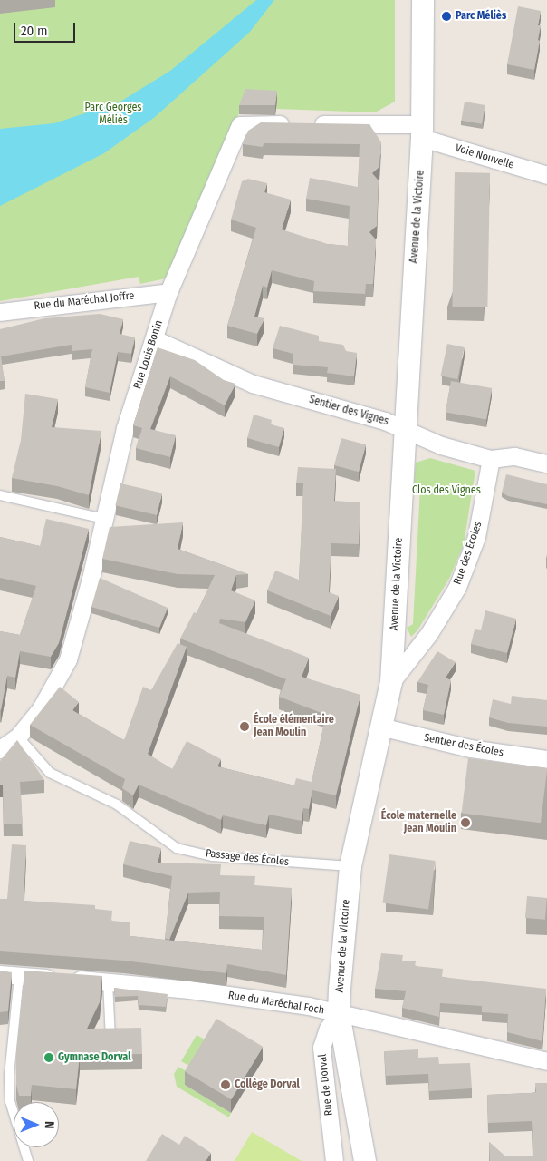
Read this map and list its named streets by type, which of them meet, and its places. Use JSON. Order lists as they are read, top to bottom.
{
  "streets": {
    "street": [
      "Voie Nouvelle",
      "Avenue de la Victoire",
      "Rue du Maréchal Joffre",
      "Rue Louis Bonin",
      "Sentier des Vignes",
      "Rue des Écoles",
      "Sentier des Écoles",
      "Rue du Maréchal Foch",
      "Rue de Dorval"
    ],
    "lane": ["Passage des Écoles"]
  },
  "crossings": [
    ["Voie Nouvelle", "Avenue de la Victoire"],
    ["Voie Nouvelle", "Rue Louis Bonin"],
    ["Avenue de la Victoire", "Rue Louis Bonin"],
    ["Avenue de la Victoire", "Sentier des Vignes"],
    ["Avenue de la Victoire", "Rue des Écoles"],
    ["Avenue de la Victoire", "Sentier des Écoles"],
    ["Avenue de la Victoire", "Passage des Écoles"],
    ["Avenue de la Victoire", "Rue du Maréchal Foch"],
    ["Avenue de la Victoire", "Rue de Dorval"],
    ["Rue du Maréchal Joffre", "Rue Louis Bonin"],
    ["Rue Louis Bonin", "Sentier des Vignes"],
    ["Rue Louis Bonin", "Passage des Écoles"],
    ["Sentier des Vignes", "Rue des Écoles"],
    ["Rue du Maréchal Foch", "Rue de Dorval"]
  ],
  "parks": ["Parc Georges Méliès", "Clos des Vignes"],
  "places": [
    "Parc Méliès",
    "École élémentaire Jean Moulin",
    "École maternelle Jean Moulin",
    "Gymnase Dorval",
    "Collège Dorval"
  ],
  "scale_bar": "20 m",
  "north": "right"
}
